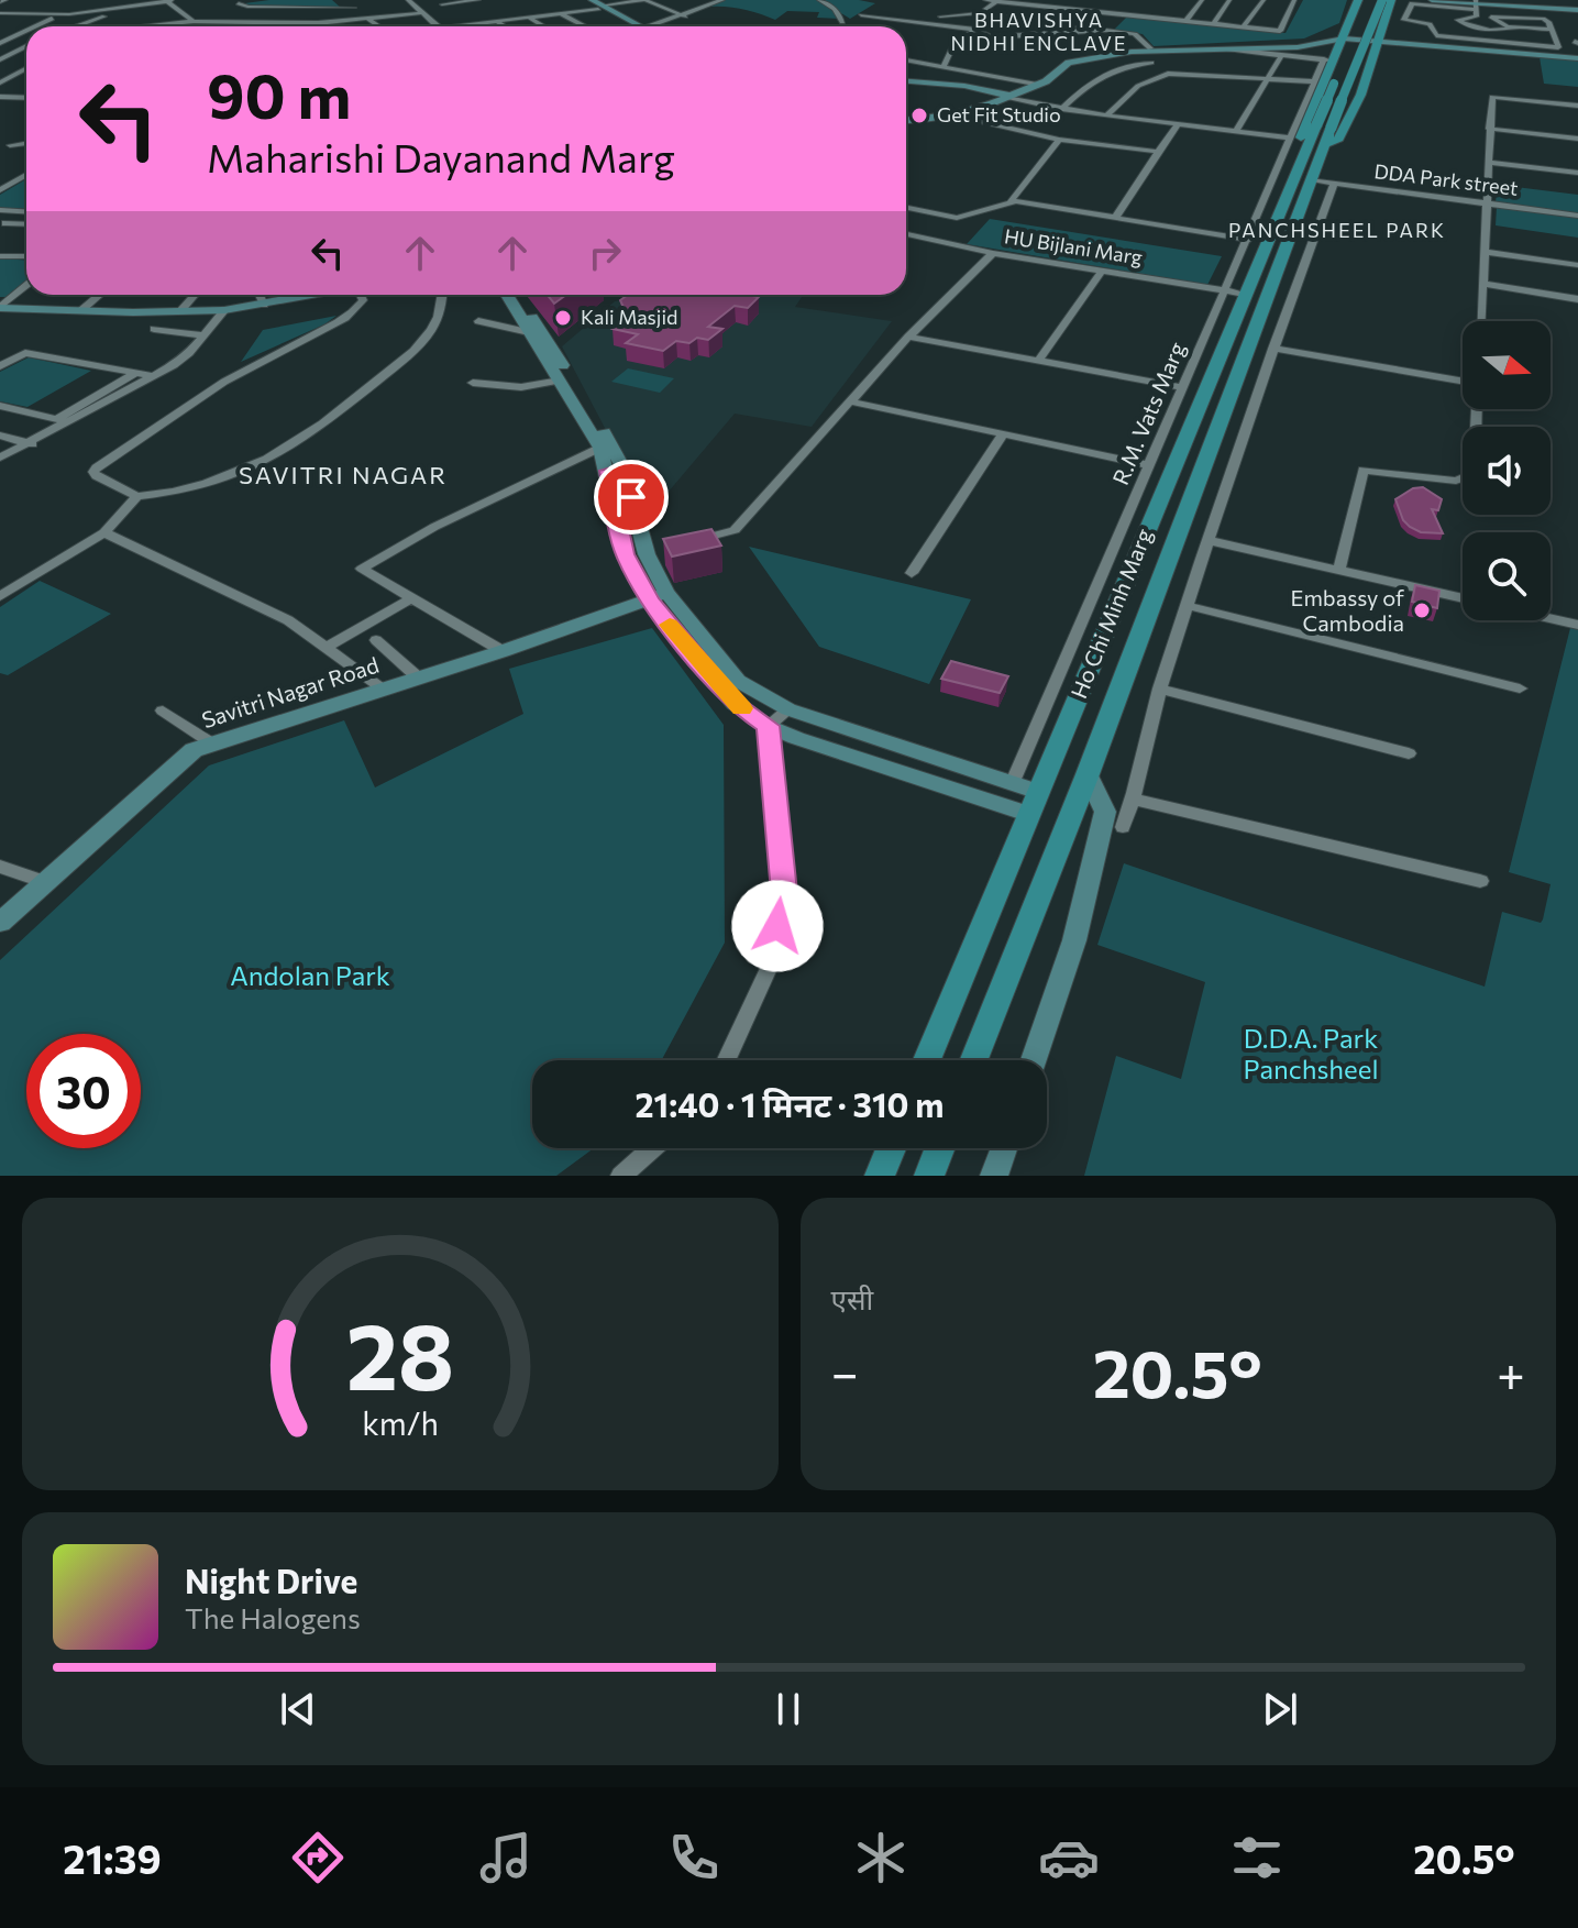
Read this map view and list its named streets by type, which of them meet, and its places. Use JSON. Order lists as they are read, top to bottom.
{
  "streets": {
    "main road": ["Ho Chi Minh Marg"],
    "street": [
      "DDA Park street",
      "HU Bijlani Marg",
      "R.M. Vats Marg",
      "Savitri Nagar Road"
    ]
  },
  "crossings": [
    ["DDA Park street", "Ho Chi Minh Marg"],
    ["HU Bijlani Marg", "R.M. Vats Marg"],
    ["HU Bijlani Marg", "Ho Chi Minh Marg"],
    ["R.M. Vats Marg", "Ho Chi Minh Marg"]
  ],
  "districts": ["BHAVISHYA NIDHI ENCLAVE", "PANCHSHEEL PARK", "SAVITRI NAGAR"],
  "parks": ["Andolan Park", "D.D.A. Park Panchsheel"],
  "places": ["Get Fit Studio", "Kali Masjid", "Embassy of Cambodia"],
  "north": "right",
  "page": {
    "turn": ["90 m", "Maharishi Dayanand Marg"],
    "limit": "30",
    "trip": "21:40 · 1 मिनट · 310 m",
    "tile": "एसी",
    "heat": ["−", "20.5°", "+"],
    "song": ["Night Drive", "The Halogens"],
    "tabs": ["21:39", "20.5°"],
    "gauge": ["28", "km/h"]
  }
}
